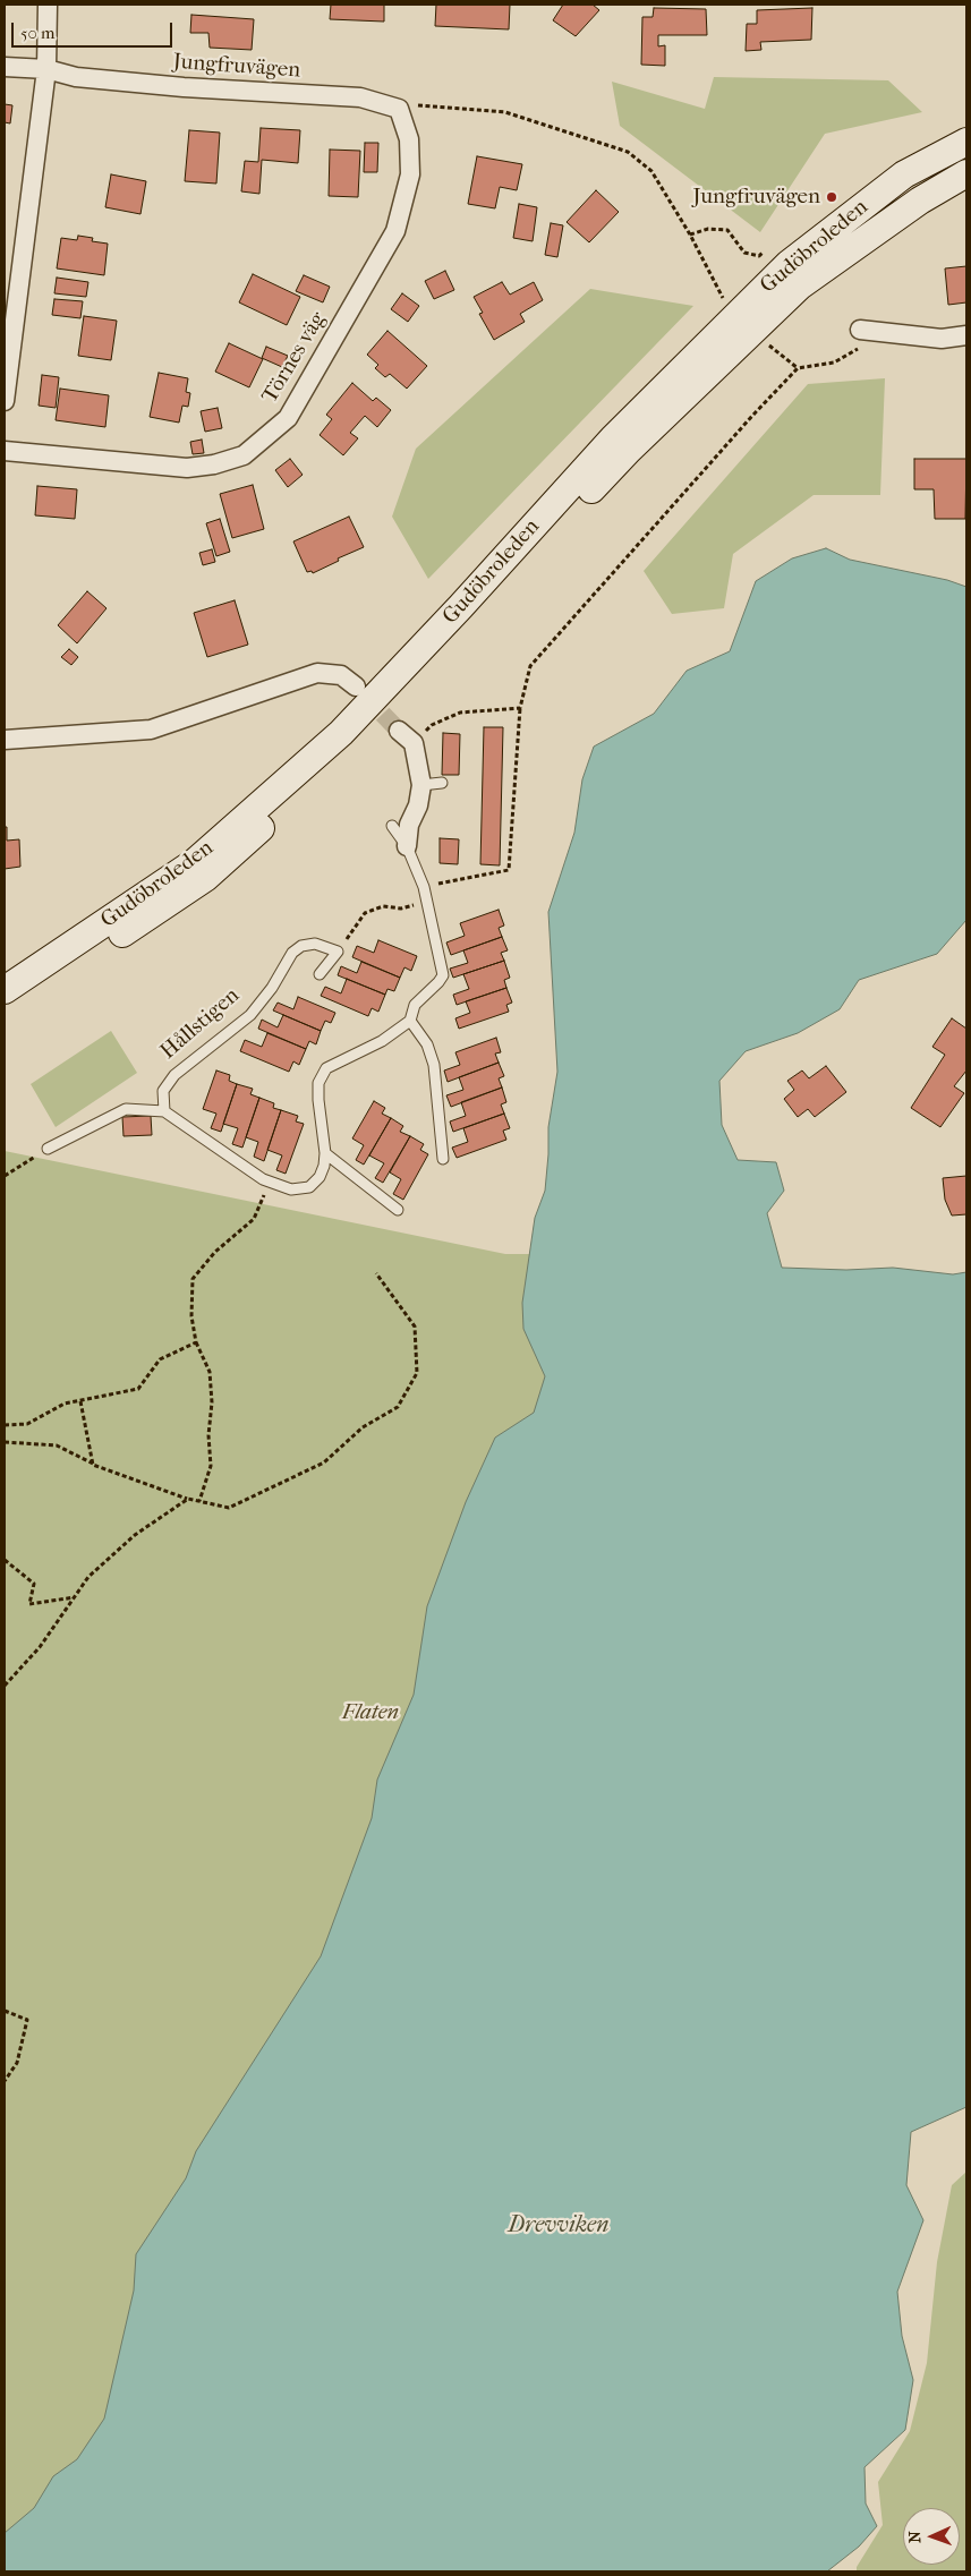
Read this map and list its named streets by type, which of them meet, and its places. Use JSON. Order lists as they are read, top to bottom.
{
  "streets": {
    "main road": ["Gudöbroleden"],
    "street": ["Jungfruvägen", "Törnes väg"],
    "lane": ["Hållstigen"]
  },
  "crossings": [
    ["Jungfruvägen", "Törnes väg"]
  ],
  "water": ["Drevviken"],
  "parks": ["Flaten"],
  "places": ["Jungfruvägen"],
  "scale_bar": "50 m",
  "north": "left"
}
